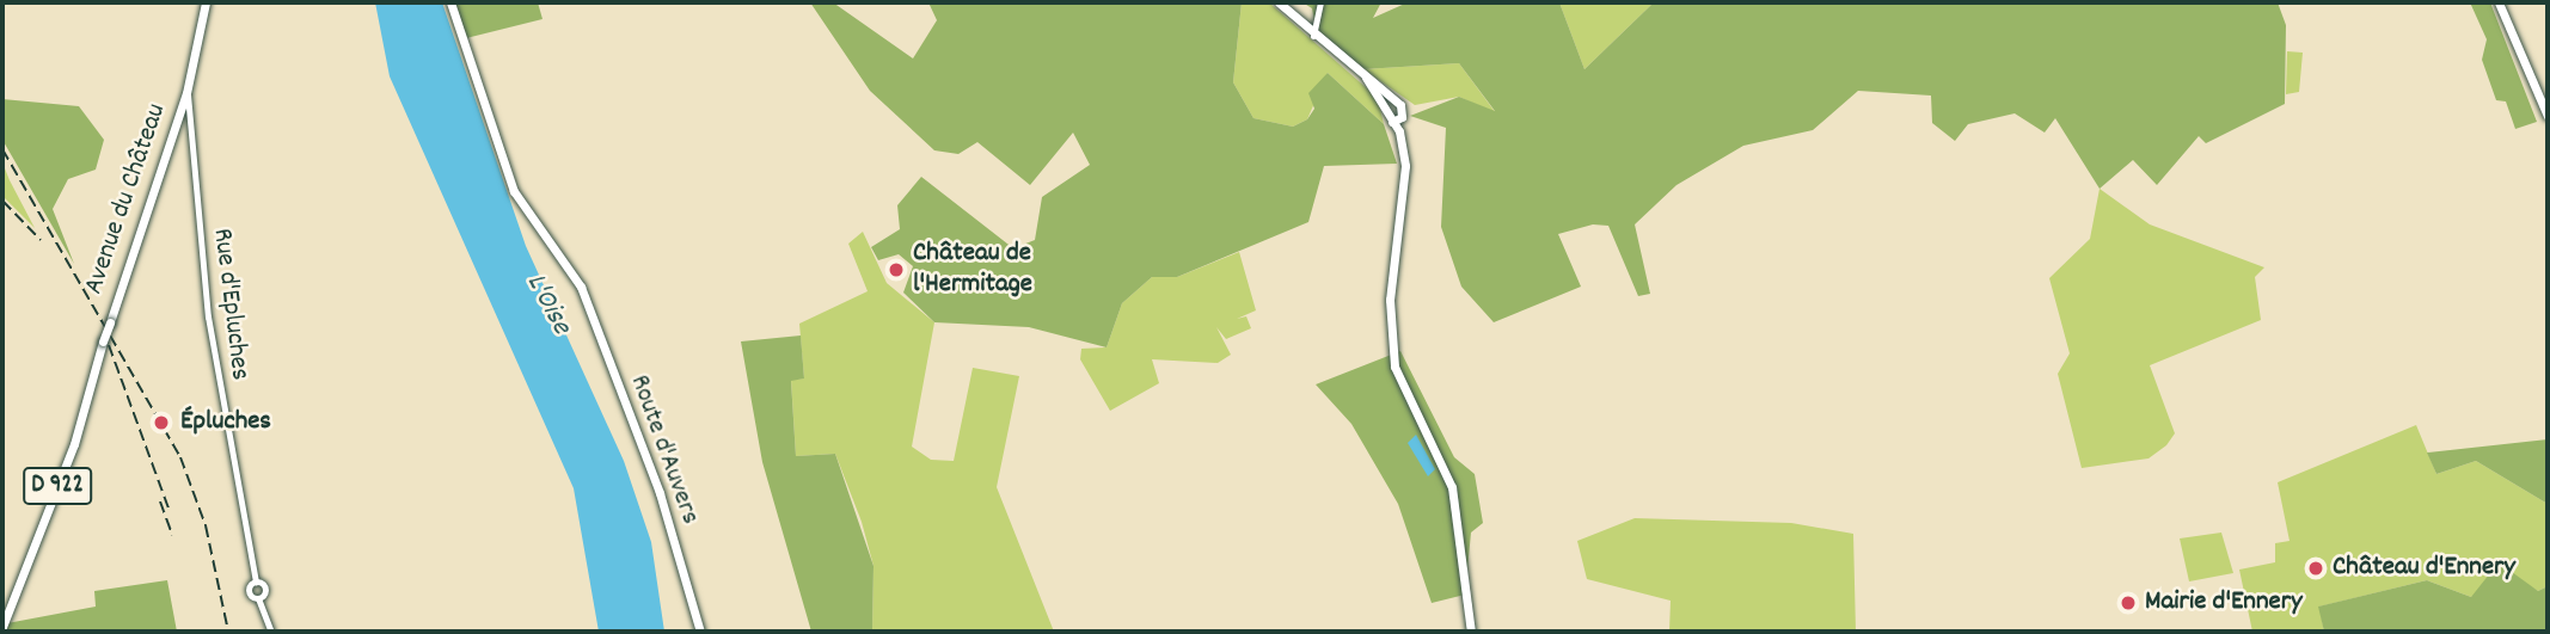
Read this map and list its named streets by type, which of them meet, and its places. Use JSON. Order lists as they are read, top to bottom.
{
  "streets": {
    "main road": ["Avenue du Château", "Route d'Auvers", "D 922"],
    "street": ["Rue d'Epluches"]
  },
  "crossings": [
    ["Avenue du Château", "Rue d'Epluches"],
    ["Avenue du Château", "D 922"],
    ["Rue d'Epluches", "D 922"]
  ],
  "water": ["L'Oise"],
  "places": [
    "Château de l'Hermitage",
    "Épluches",
    "Château d'Ennery",
    "Mairie d'Ennery"
  ]
}
